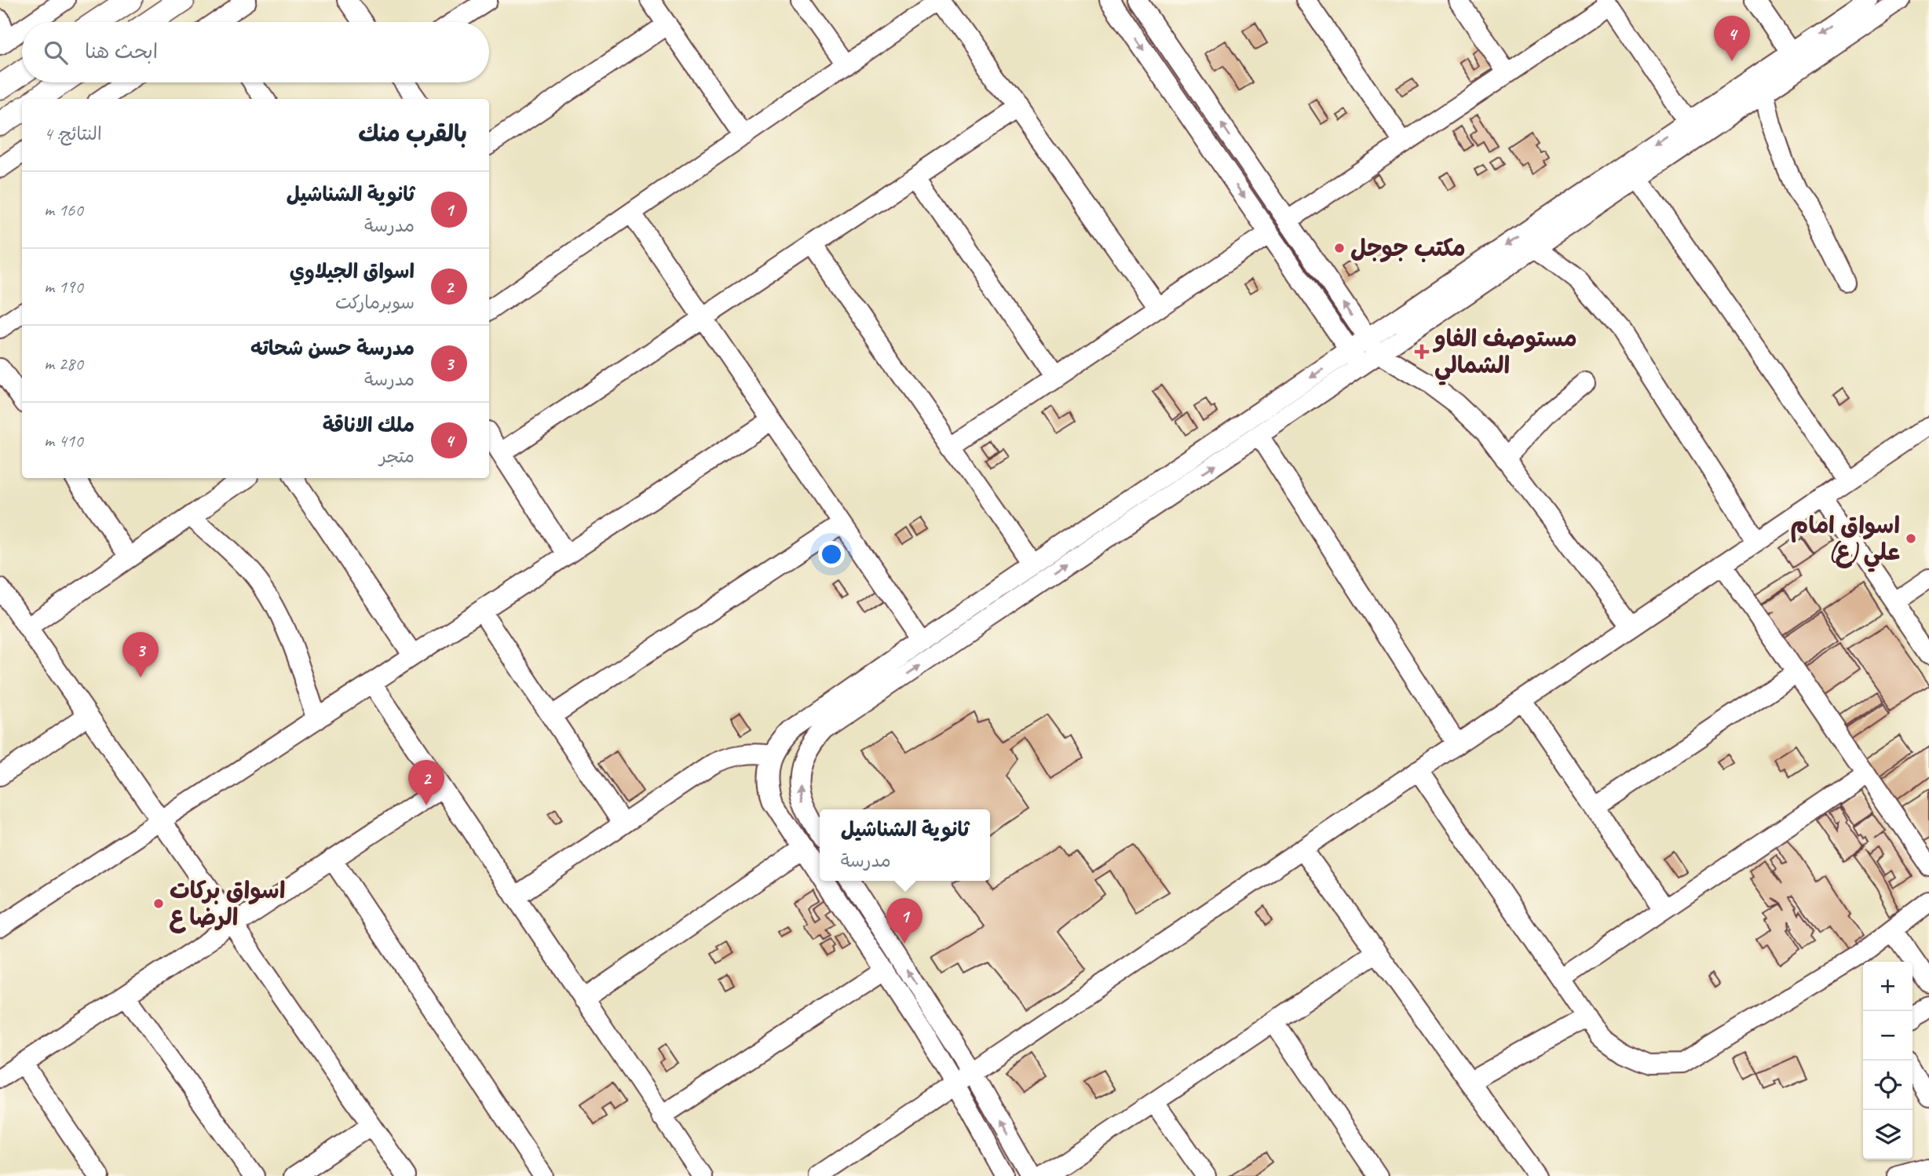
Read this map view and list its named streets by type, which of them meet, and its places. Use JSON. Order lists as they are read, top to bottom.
{
  "places": {
    "other": ["مكتب جوجل", "اسواق امام علي (ع)", "اسواق بركات الرضا ع"],
    "health": ["مستوصف الفاو الشمالي"]
  },
  "page": {
    "pins": [
      "4",
      "3",
      "2",
      "1"
    ],
    "search": "ابحث هنا",
    "heading": ["بالقرب منك", "النتائج: 4"],
    "list": [
      {
        "mark": "1",
        "name": "ثانوية الشناشيل",
        "note": "مدرسة",
        "value": "160 m"
      },
      {
        "mark": "2",
        "name": "اسواق الجيلاوي",
        "note": "سوبرماركت",
        "value": "190 m"
      },
      {
        "mark": "3",
        "name": "مدرسة حسن شحاته",
        "note": "مدرسة",
        "value": "280 m"
      },
      {
        "mark": "4",
        "name": "ملك الاناقة",
        "note": "متجر",
        "value": "410 m"
      }
    ],
    "popup": ["ثانوية الشناشيل", "مدرسة"],
    "map_buttons": ["+", "−"]
  }
}
